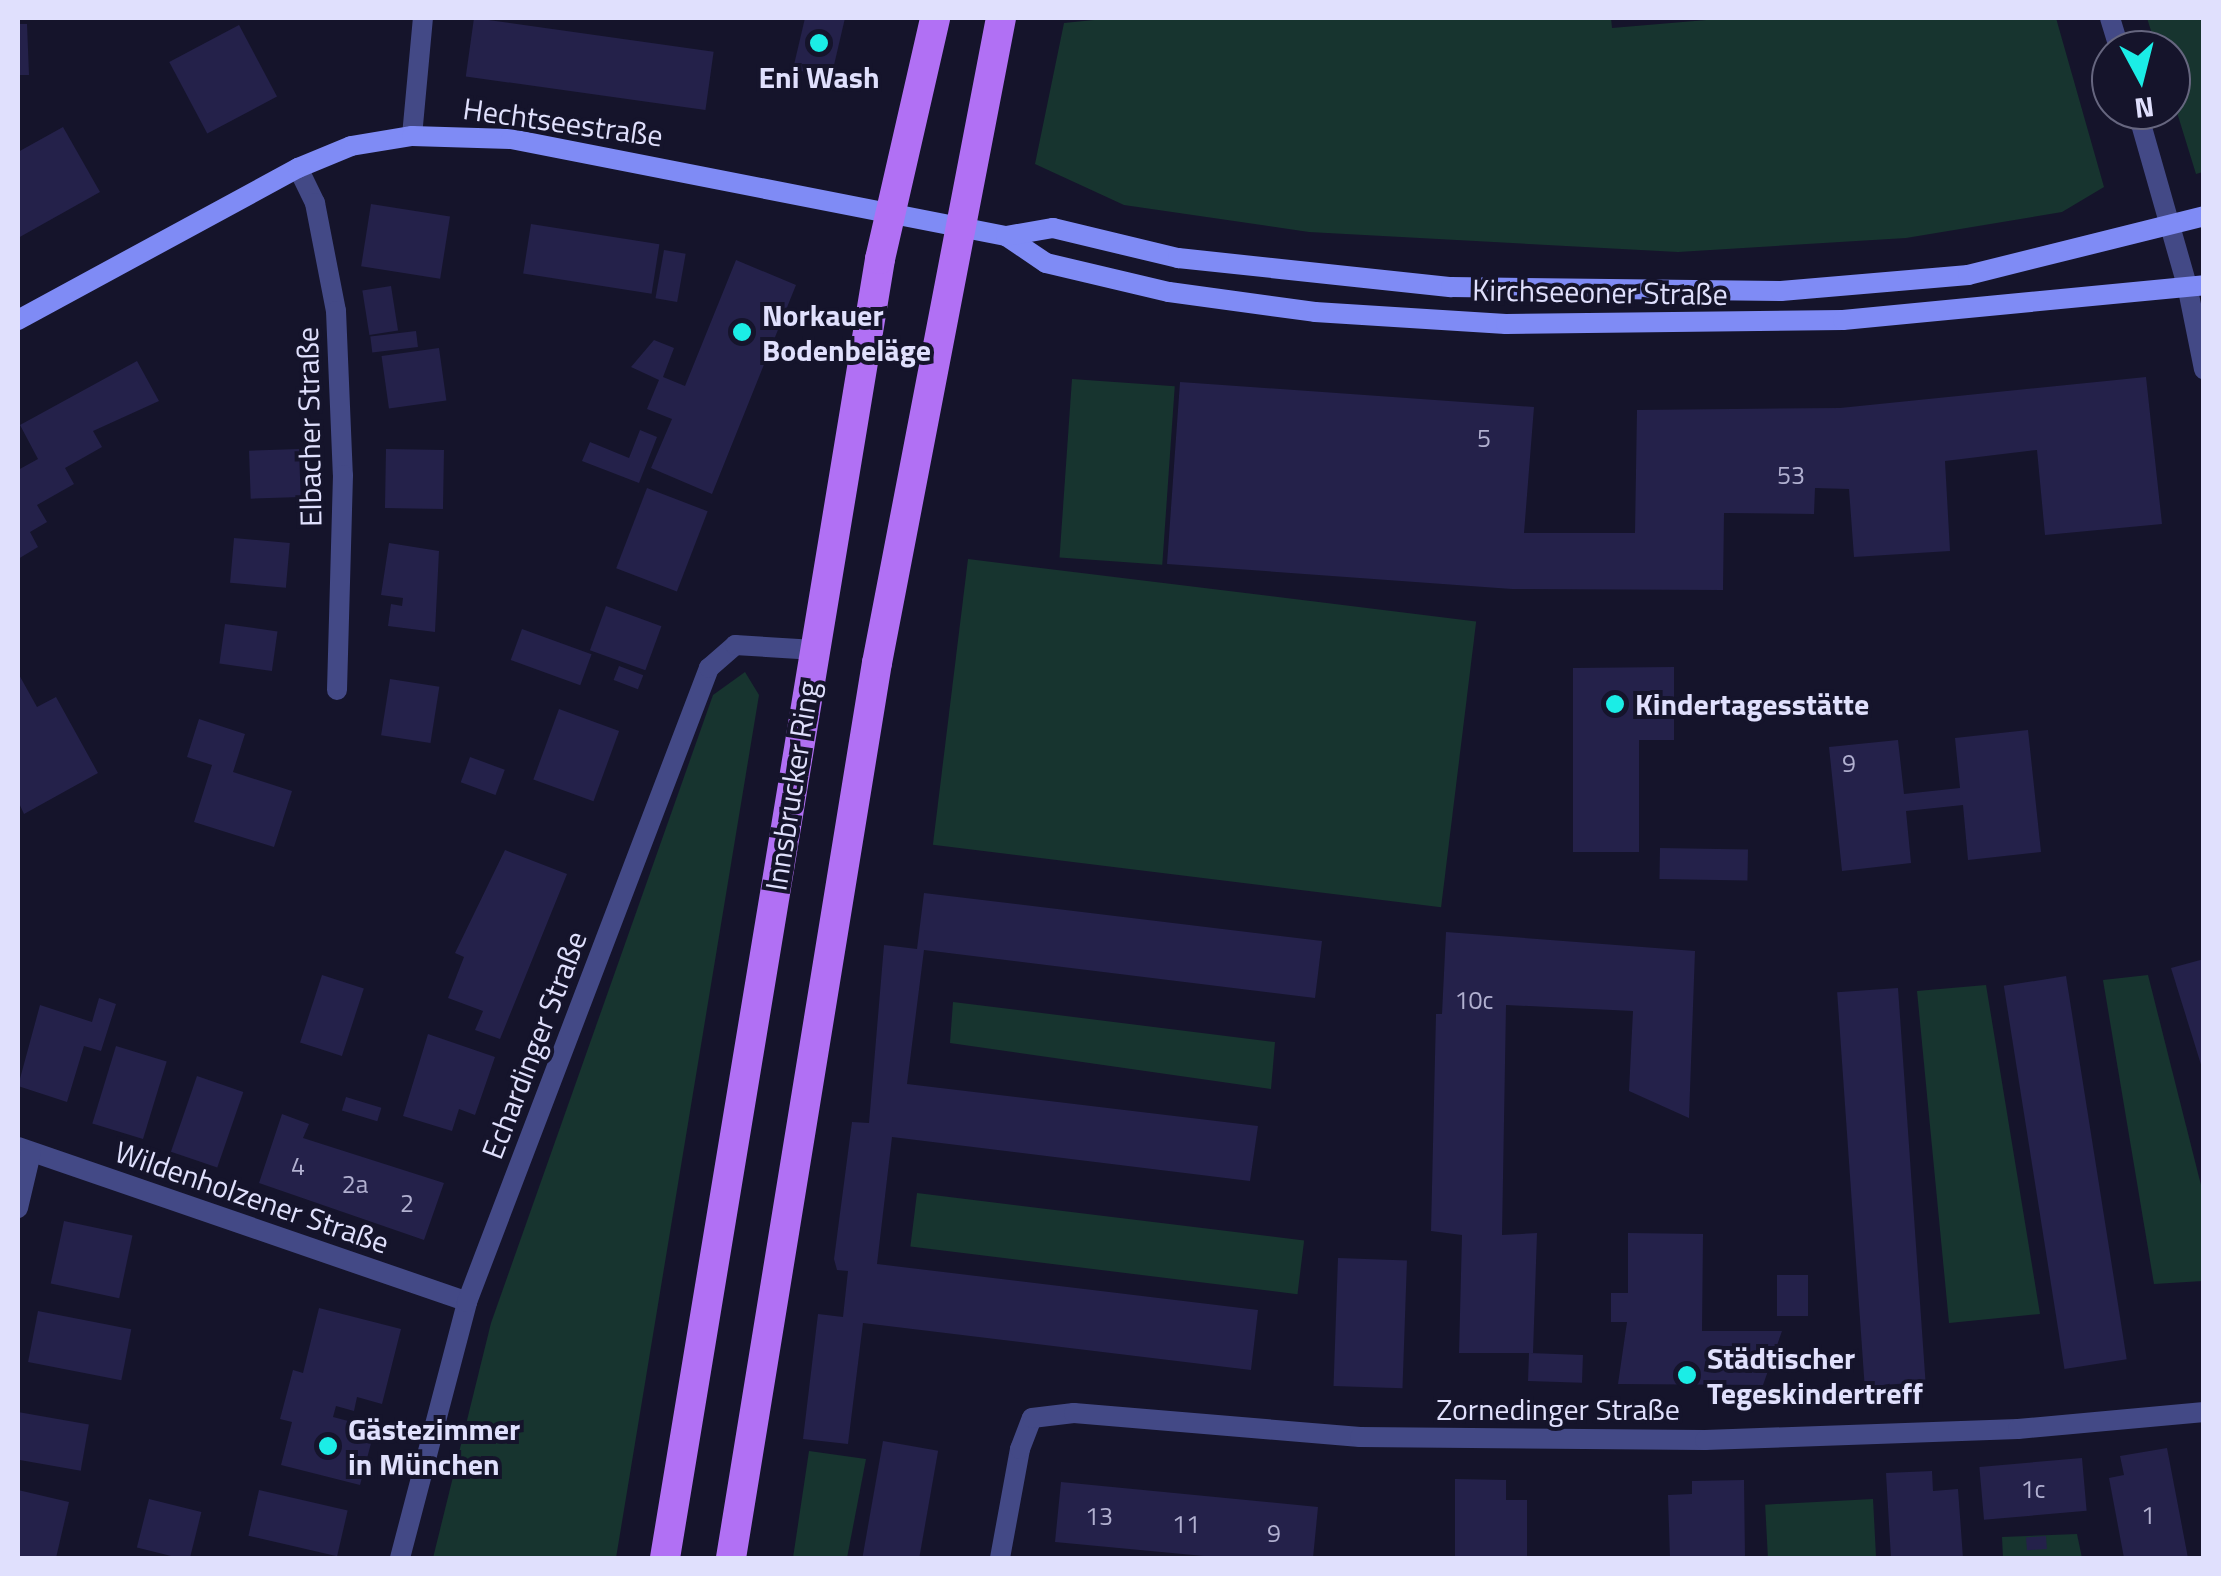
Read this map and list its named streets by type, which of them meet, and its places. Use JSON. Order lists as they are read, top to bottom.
{
  "streets": {
    "main road": ["Innsbrucker Ring"],
    "street": [
      "Hechtseestraße",
      "Kirchseeoner Straße",
      "Elbacher Straße",
      "Echardinger Straße",
      "Wildenholzener Straße",
      "Zornedinger Straße"
    ]
  },
  "crossings": [
    ["Hechtseestraße", "Kirchseeoner Straße"],
    ["Hechtseestraße", "Elbacher Straße"],
    ["Hechtseestraße", "Innsbrucker Ring"],
    ["Innsbrucker Ring", "Echardinger Straße"],
    ["Echardinger Straße", "Wildenholzener Straße"]
  ],
  "places": [
    "Eni Wash",
    "Norkauer Bodenbeläge",
    "Kindertagesstätte",
    "Städtischer Tegeskindertreff",
    "Gästezimmer in München"
  ],
  "house_numbers": [
    "5",
    "53",
    "9",
    "10c",
    "4",
    "2a",
    "2",
    "1c",
    "1",
    "13",
    "11",
    "9"
  ],
  "north": "bottom"
}
